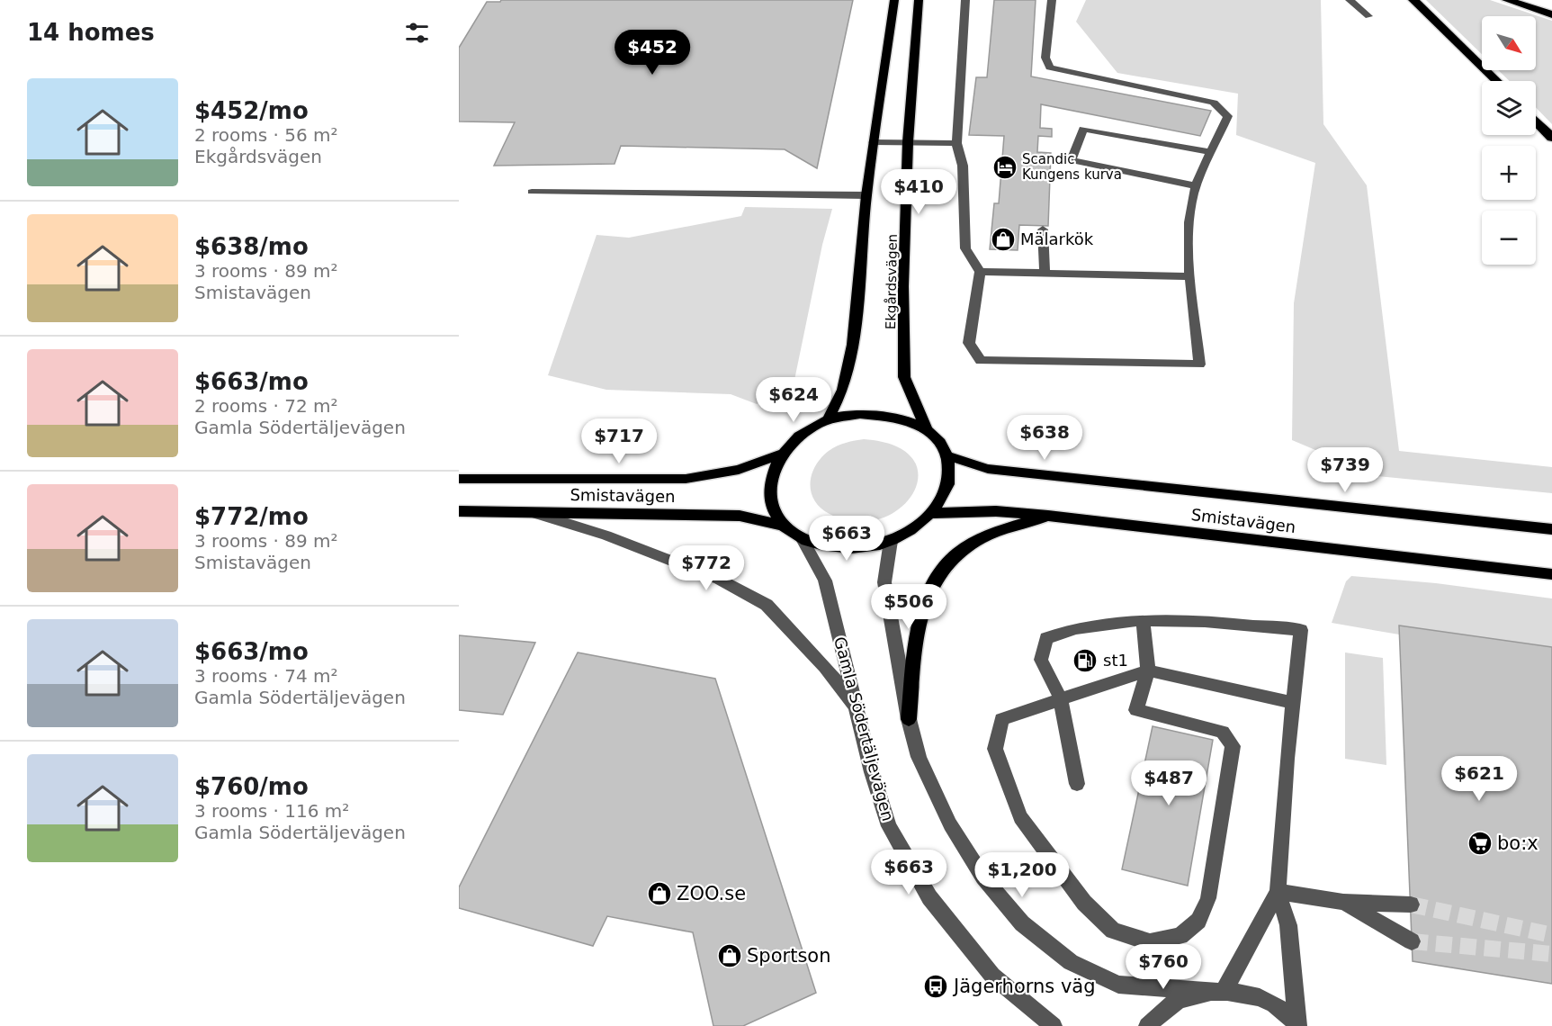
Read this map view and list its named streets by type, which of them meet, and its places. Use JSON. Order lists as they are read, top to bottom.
{
  "streets": {
    "main road": ["Ekgårdsvägen", "Smistavägen"],
    "street": ["Gamla Södertäljevägen"]
  },
  "crossings": [
    ["Ekgårdsvägen", "Smistavägen"],
    ["Ekgårdsvägen", "Gamla Södertäljevägen"],
    ["Smistavägen", "Gamla Södertäljevägen"]
  ],
  "places": {
    "hotel": ["Scandic Kungens kurva"],
    "shop": ["Mälarkök", "ZOO.se", "Sportson"],
    "fuel station": ["st1"],
    "supermarket": ["bo:x"],
    "bus stop": ["Jägerhorns väg"]
  },
  "north": "bottom right",
  "page": {
    "heading": "14 homes",
    "map_buttons": ["+", "−"],
    "price": [
      "$452",
      "$410",
      "$624",
      "$638",
      "$717",
      "$739",
      "$663",
      "$772",
      "$506",
      "$621",
      "$487",
      "$663",
      "$1,200",
      "$760"
    ],
    "list": [
      {
        "name": "$452/mo",
        "note": "2 rooms · 56 m² · Ekgårdsvägen"
      },
      {
        "name": "$638/mo",
        "note": "3 rooms · 89 m² · Smistavägen"
      },
      {
        "name": "$663/mo",
        "note": "2 rooms · 72 m² · Gamla Södertäljevägen"
      },
      {
        "name": "$772/mo",
        "note": "3 rooms · 89 m² · Smistavägen"
      },
      {
        "name": "$663/mo",
        "note": "3 rooms · 74 m² · Gamla Södertäljevägen"
      },
      {
        "name": "$760/mo",
        "note": "3 rooms · 116 m² · Gamla Södertäljevägen"
      }
    ]
  }
}
